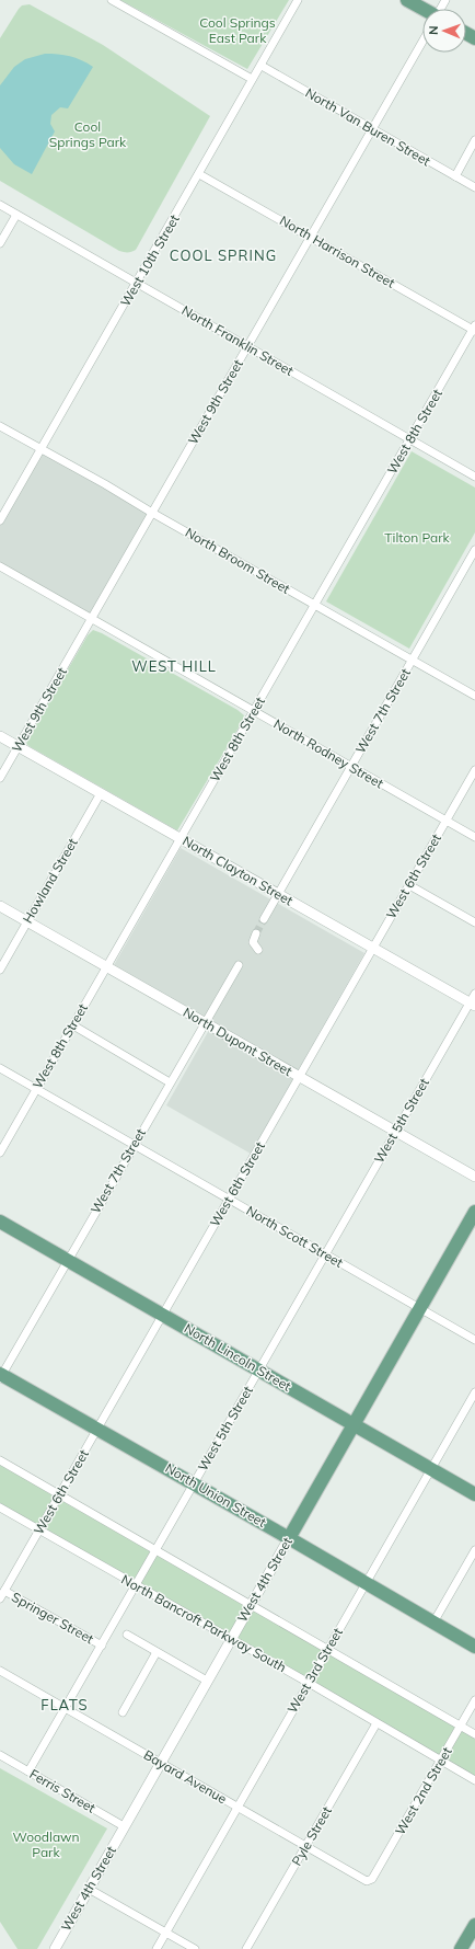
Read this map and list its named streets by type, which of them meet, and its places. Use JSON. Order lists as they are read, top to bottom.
{
  "streets": {
    "main road": ["North Lincoln Street", "North Union Street", "West 4th Street"],
    "street": [
      "North Van Buren Street",
      "North Harrison Street",
      "West 10th Street",
      "North Franklin Street",
      "West 9th Street",
      "West 8th Street",
      "North Broom Street",
      "West 7th Street",
      "North Rodney Street",
      "North Clayton Street",
      "West 6th Street",
      "Howland Street",
      "North Dupont Street",
      "West 5th Street",
      "North Scott Street",
      "Springer Street",
      "North Bancroft Parkway South",
      "West 3rd Street",
      "Bayard Avenue",
      "Ferris Street",
      "West 2nd Street",
      "Pyle Street"
    ]
  },
  "crossings": [
    ["North Van Buren Street", "West 10th Street"],
    ["North Van Buren Street", "West 9th Street"],
    ["North Harrison Street", "West 10th Street"],
    ["North Harrison Street", "West 9th Street"],
    ["North Harrison Street", "West 8th Street"],
    ["West 10th Street", "North Franklin Street"],
    ["West 10th Street", "North Broom Street"],
    ["North Franklin Street", "West 9th Street"],
    ["North Franklin Street", "West 8th Street"],
    ["West 9th Street", "North Broom Street"],
    ["West 9th Street", "North Rodney Street"],
    ["West 9th Street", "North Clayton Street"],
    ["West 8th Street", "North Broom Street"],
    ["West 8th Street", "North Rodney Street"],
    ["West 8th Street", "North Clayton Street"],
    ["West 8th Street", "North Dupont Street"],
    ["West 8th Street", "North Scott Street"],
    ["North Broom Street", "West 7th Street"],
    ["West 7th Street", "North Rodney Street"],
    ["West 7th Street", "North Clayton Street"],
    ["West 7th Street", "North Dupont Street"],
    ["West 7th Street", "North Scott Street"],
    ["West 7th Street", "North Lincoln Street"],
    ["West 7th Street", "North Union Street"],
    ["North Rodney Street", "West 6th Street"],
    ["North Clayton Street", "West 6th Street"],
    ["North Clayton Street", "Howland Street"],
    ["North Clayton Street", "West 5th Street"],
    ["West 6th Street", "North Dupont Street"],
    ["West 6th Street", "North Scott Street"],
    ["West 6th Street", "North Lincoln Street"],
    ["West 6th Street", "North Union Street"],
    ["West 6th Street", "Springer Street"],
    ["West 6th Street", "North Bancroft Parkway South"],
    ["Howland Street", "North Dupont Street"],
    ["North Dupont Street", "West 5th Street"],
    ["West 5th Street", "North Scott Street"],
    ["West 5th Street", "North Lincoln Street"],
    ["West 5th Street", "North Union Street"],
    ["West 5th Street", "Springer Street"],
    ["West 5th Street", "North Bancroft Parkway South"],
    ["West 5th Street", "Bayard Avenue"],
    ["West 5th Street", "Ferris Street"],
    ["North Scott Street", "West 4th Street"],
    ["North Lincoln Street", "West 4th Street"],
    ["North Lincoln Street", "West 3rd Street"],
    ["North Union Street", "West 4th Street"],
    ["North Union Street", "West 3rd Street"],
    ["West 4th Street", "North Bancroft Parkway South"],
    ["West 4th Street", "Bayard Avenue"],
    ["West 4th Street", "Ferris Street"],
    ["North Bancroft Parkway South", "West 3rd Street"],
    ["North Bancroft Parkway South", "West 2nd Street"],
    ["North Bancroft Parkway South", "Pyle Street"],
    ["West 3rd Street", "Bayard Avenue"],
    ["Bayard Avenue", "West 2nd Street"],
    ["Bayard Avenue", "Pyle Street"]
  ],
  "districts": ["COOL SPRING", "WEST HILL", "FLATS"],
  "parks": [
    "Cool Springs East Park",
    "Cool Springs Park",
    "Tilton Park",
    "Woodlawn Park"
  ],
  "north": "left"
}
